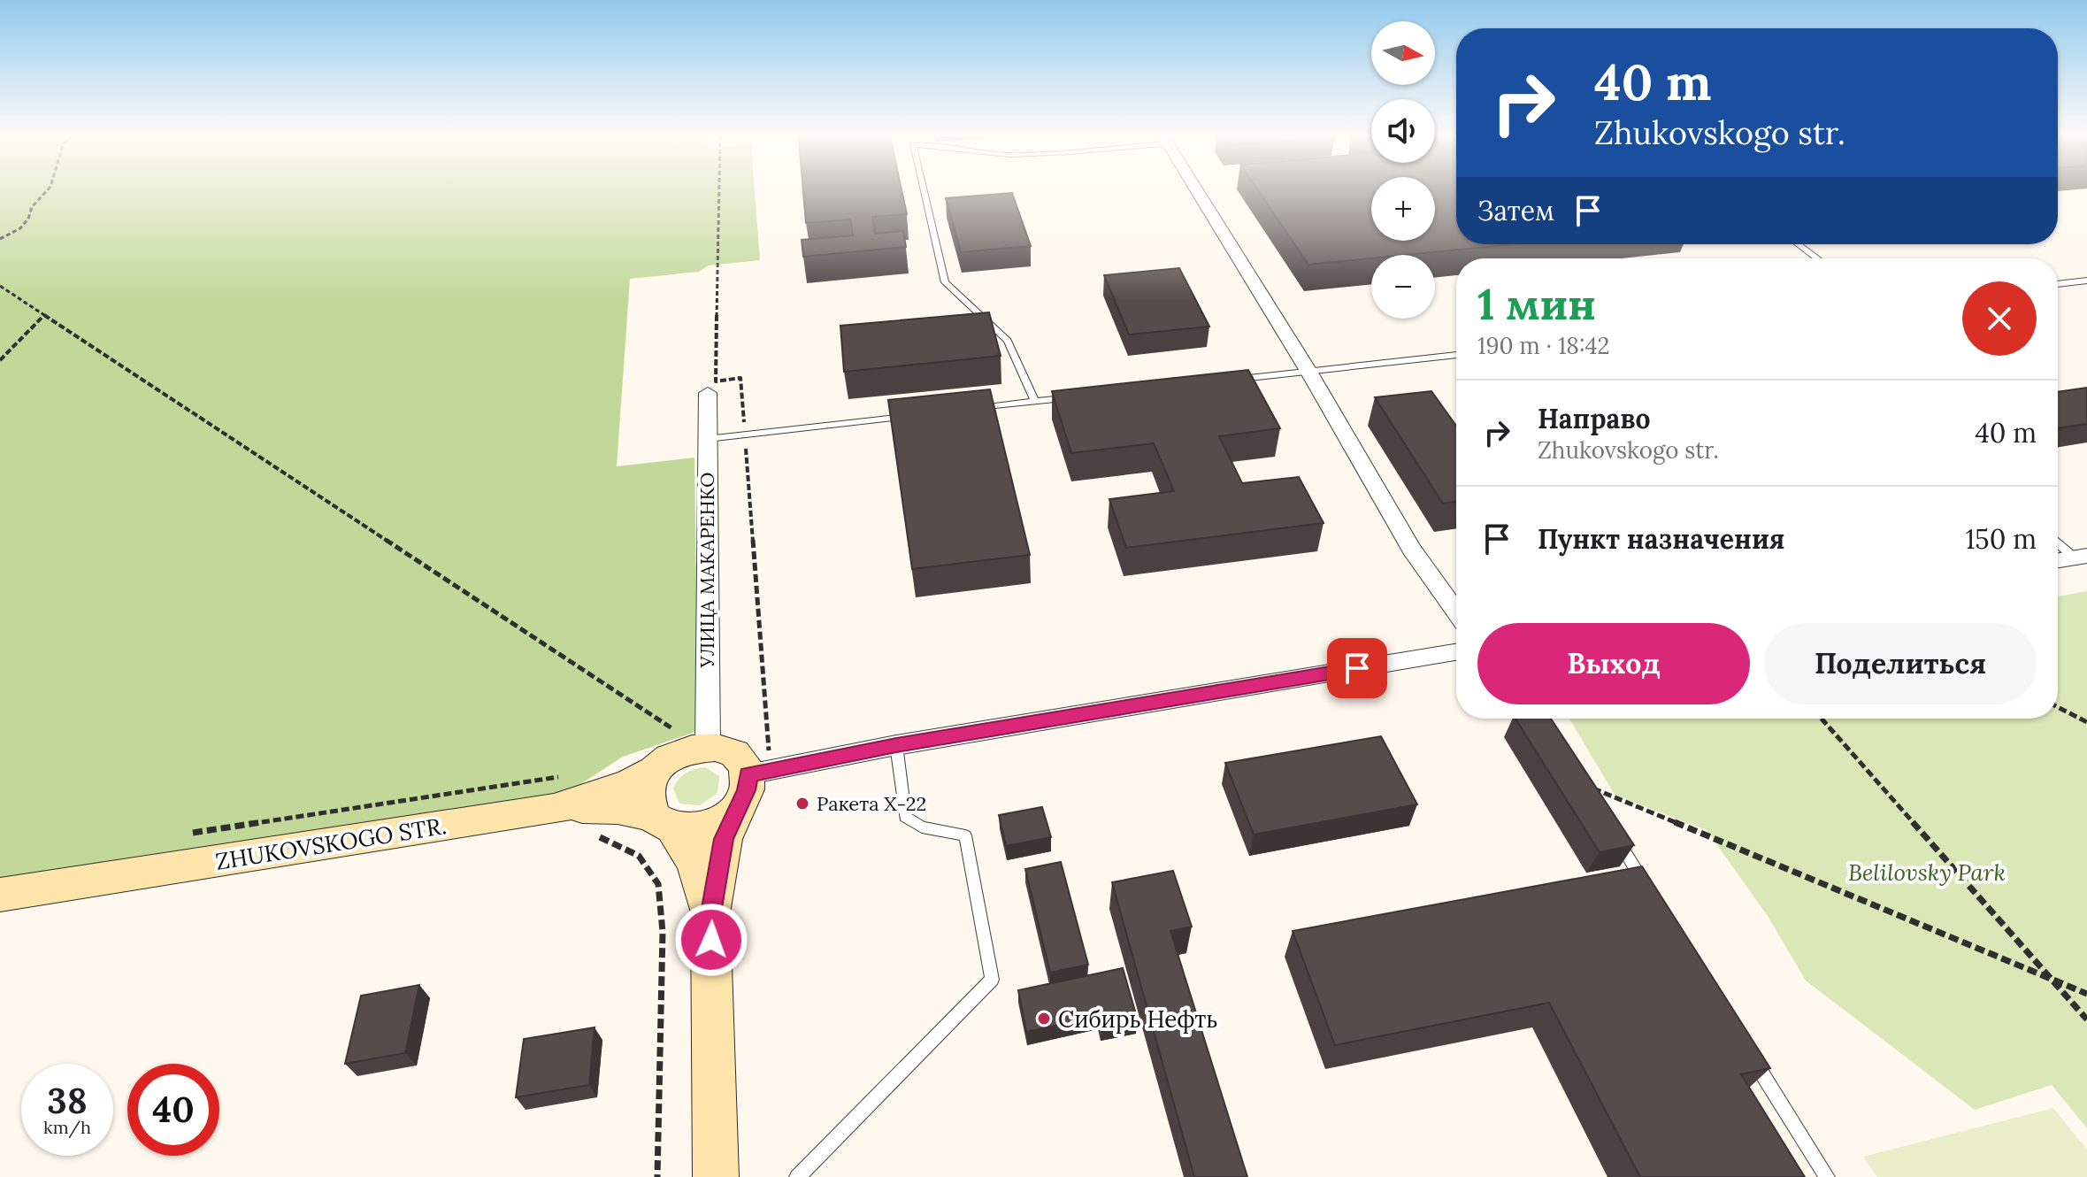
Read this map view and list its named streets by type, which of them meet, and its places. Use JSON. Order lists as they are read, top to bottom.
{
  "streets": {
    "street": ["УЛИЦА МАКАРЕНКО", "ZHUKOVSKOGO STR."]
  },
  "crossings": [
    ["УЛИЦА МАКАРЕНКО", "ZHUKOVSKOGO STR."]
  ],
  "parks": ["Belilovsky Park"],
  "places": ["Ракета Х-22", "Сибирь Нефть"],
  "north": "right",
  "page": {
    "map_buttons": ["+", "−"],
    "turn": ["40 m", "Zhukovskogo str."],
    "then": "Затем",
    "heading": ["1 мин", "190 m · 18:42"],
    "list": [
      {
        "name": "Направо",
        "note": "Zhukovskogo str.",
        "value": "40 m"
      },
      {
        "name": "Пункт назначения",
        "value": "150 m"
      }
    ],
    "buttons": ["Выход", "Поделиться"],
    "speed": "38 km/h",
    "limit": "40"
  }
}
